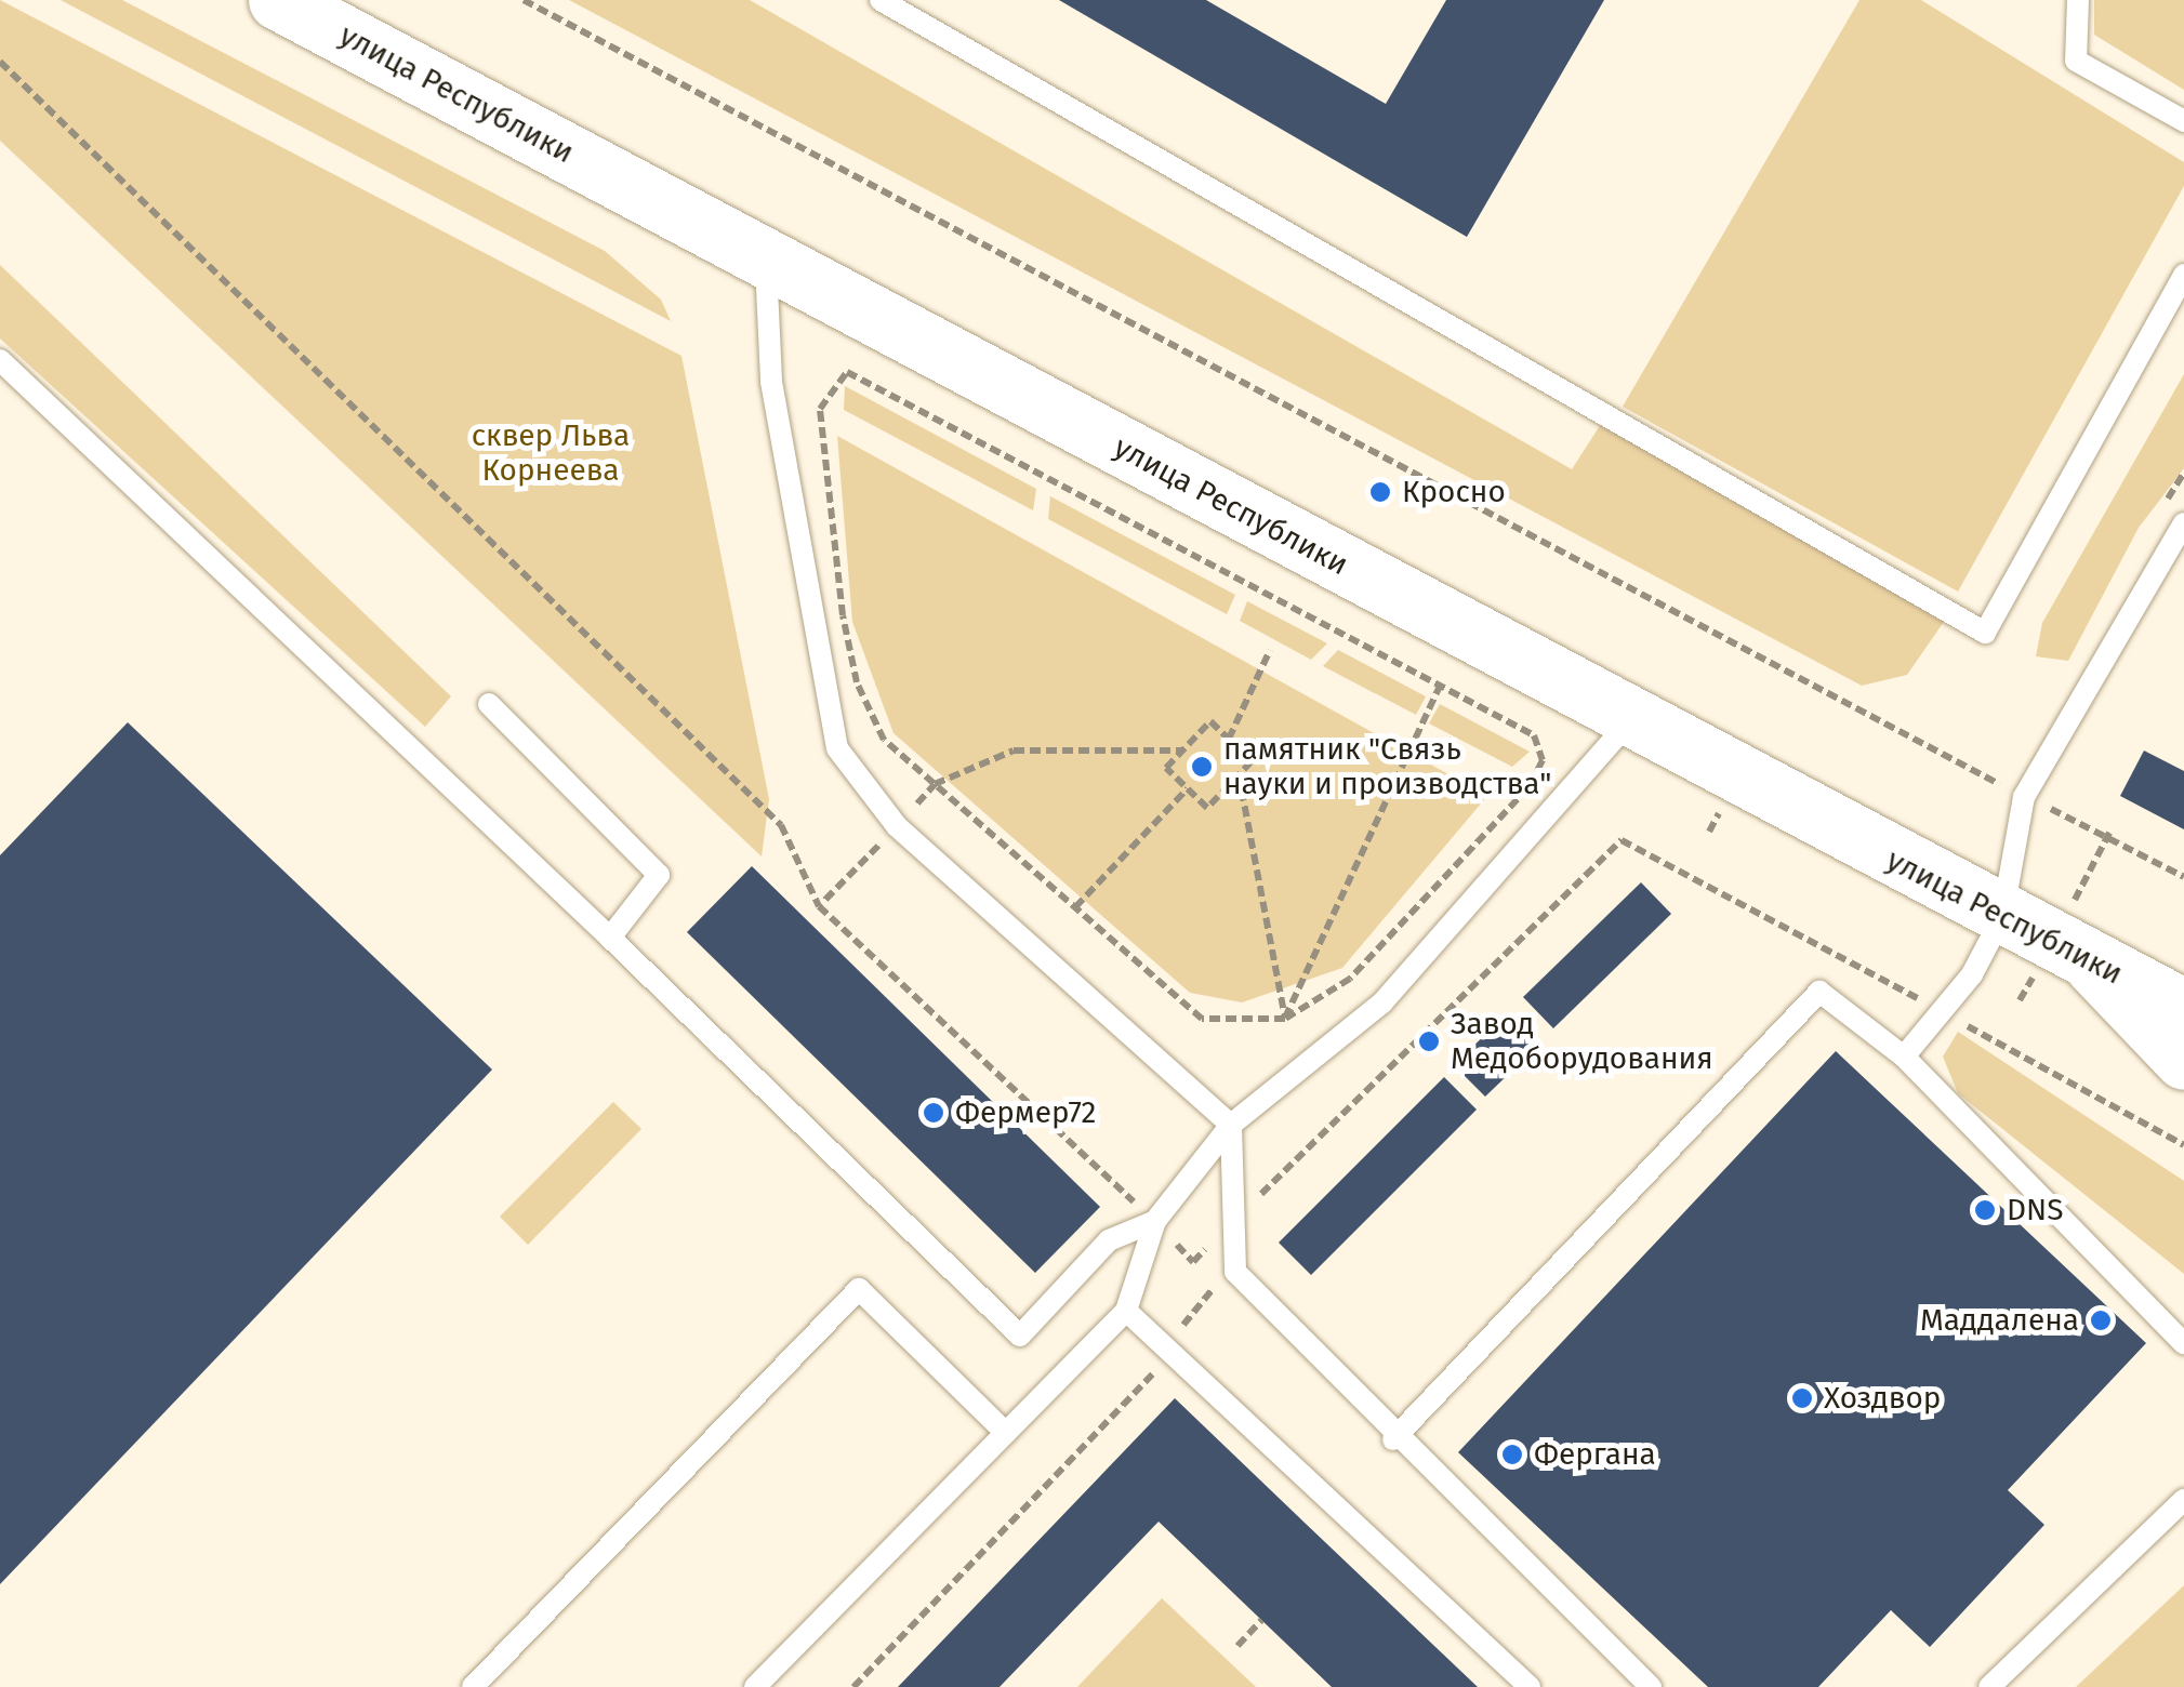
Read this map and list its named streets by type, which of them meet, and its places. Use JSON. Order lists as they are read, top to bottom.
{
  "streets": {
    "main road": ["улица Республики"]
  },
  "parks": ["сквер Льва Корнеева"],
  "places": [
    "Кросно",
    "памятник \"Связь науки и производства\"",
    "Завод Медоборудования",
    "Фермер72",
    "DNS",
    "Маддалена",
    "Хоздвор",
    "Фергана"
  ]
}
